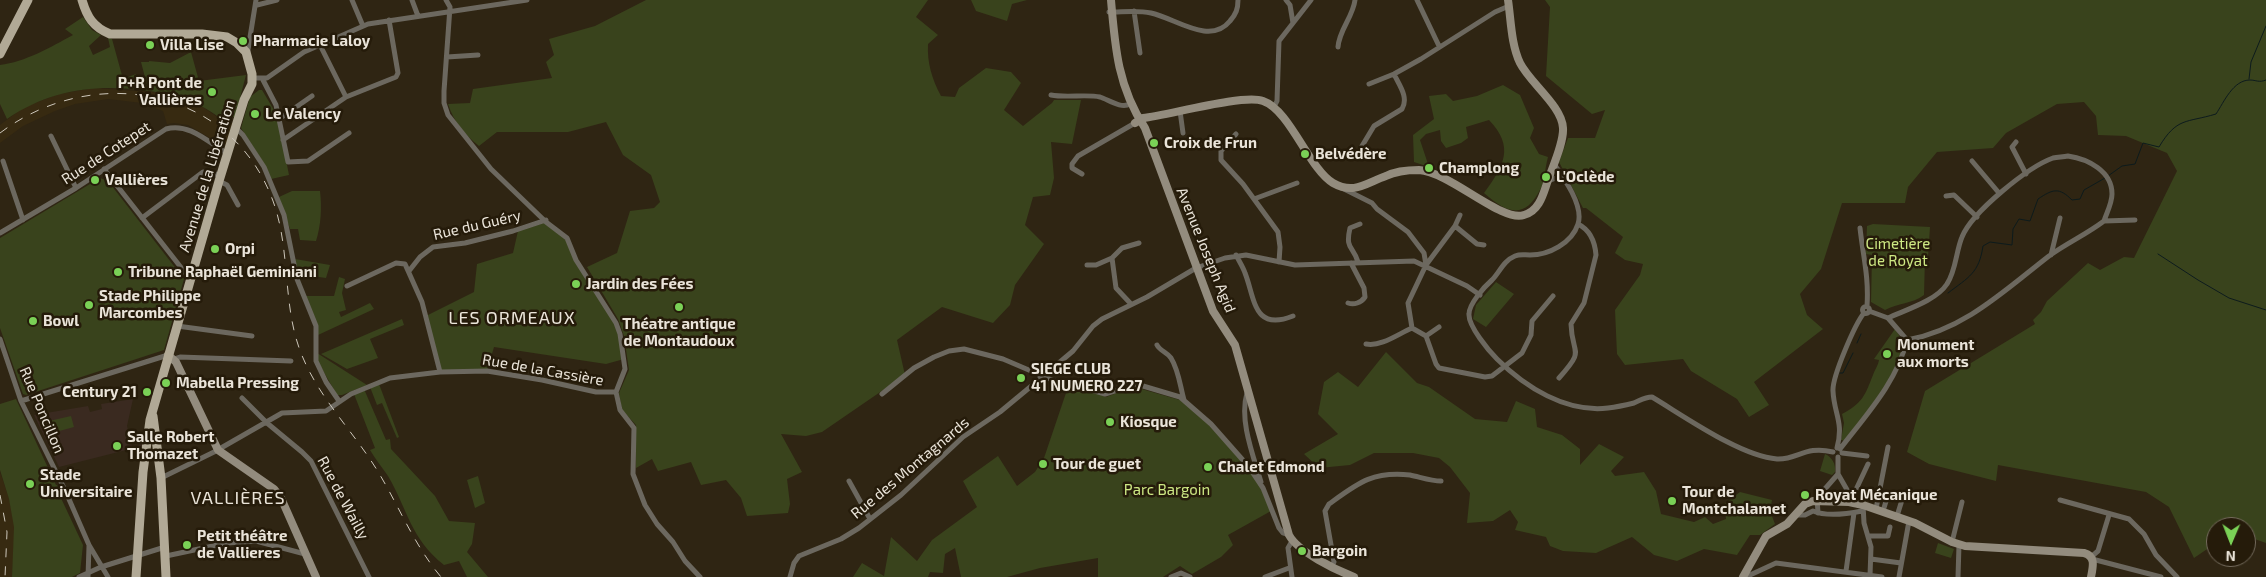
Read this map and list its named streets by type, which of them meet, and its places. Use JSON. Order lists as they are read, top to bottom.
{
  "streets": {
    "main road": ["Avenue de la Libération", "Avenue Joseph Agid"],
    "street": [
      "Rue de Cotepet",
      "Rue du Guéry",
      "Rue de la Cassière",
      "Rue Poncillon",
      "Rue des Montagnards",
      "Rue de Wailly"
    ]
  },
  "crossings": [
    ["Rue de Cotepet", "Avenue de la Libération"],
    ["Avenue Joseph Agid", "Rue des Montagnards"],
    ["Rue de la Cassière", "Rue de Wailly"]
  ],
  "districts": ["LES ORMEAUX", "VALLIÈRES"],
  "parks": ["Cimetière de Royat", "Parc Bargoin"],
  "places": [
    "Pharmacie Laloy",
    "Villa Lise",
    "P+R Pont de Vallières",
    "Le Valency",
    "Croix de Frun",
    "Belvédère",
    "Champlong",
    "L'Oclède",
    "Vallières",
    "Orpi",
    "Tribune Raphaël Geminiani",
    "Jardin des Fées",
    "Stade Philippe Marcombes",
    "Théatre antique de Montaudoux",
    "Bowl",
    "Monument aux morts",
    "SIEGE CLUB 41 NUMERO 227",
    "Mabella Pressing",
    "Century 21",
    "Kiosque",
    "Salle Robert Thomazet",
    "Tour de guet",
    "Chalet Edmond",
    "Stade Universitaire",
    "Royat Mécanique",
    "Tour de Montchalamet",
    "Petit théâtre de Vallieres",
    "Bargoin"
  ],
  "north": "bottom"
}
